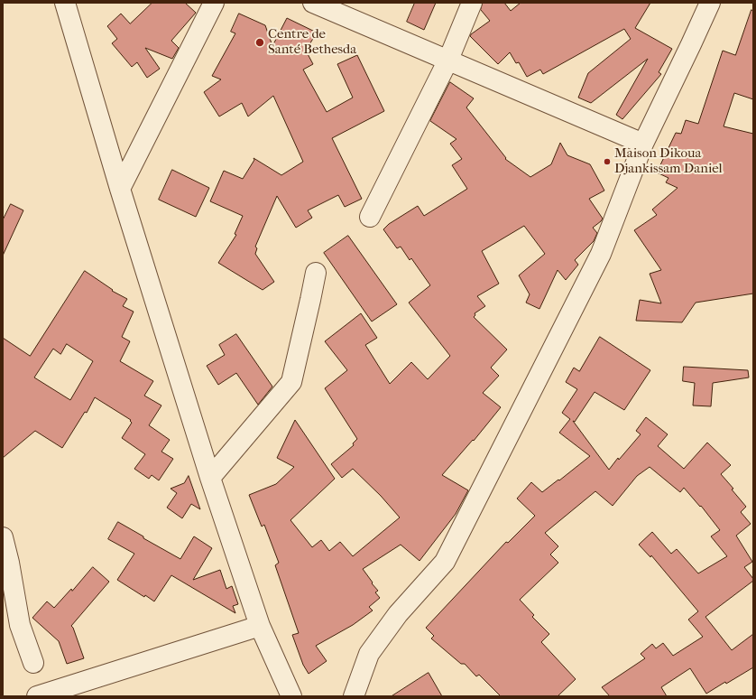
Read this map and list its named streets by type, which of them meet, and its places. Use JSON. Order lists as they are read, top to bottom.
{
  "places": ["Centre de Santé Bethesda", "Maison Dikoua Djankissam Daniel"]
}
